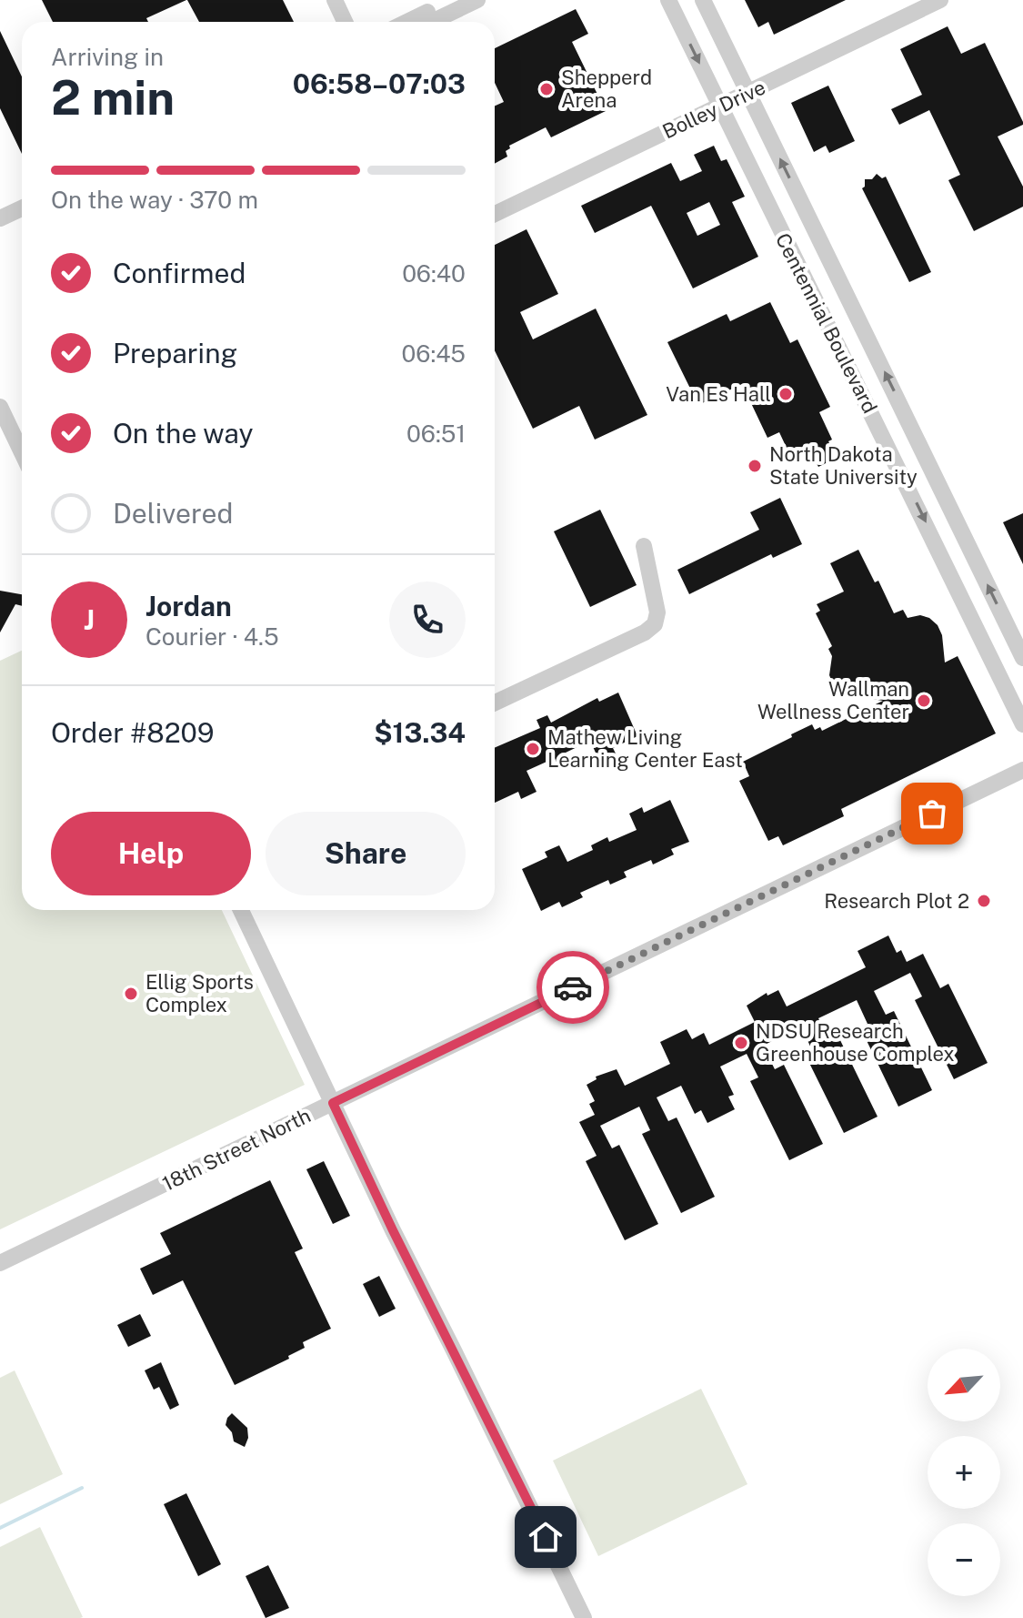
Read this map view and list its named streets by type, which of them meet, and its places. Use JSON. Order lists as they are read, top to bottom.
{
  "streets": {
    "street": ["Bolley Drive", "Centennial Boulevard", "18th Street North"]
  },
  "crossings": [
    ["Bolley Drive", "Centennial Boulevard"]
  ],
  "places": [
    "Shepperd Arena",
    "Van Es Hall",
    "North Dakota State University",
    "Wallman Wellness Center",
    "Mathew Living Learning Center East",
    "Research Plot 2",
    "Ellig Sports Complex",
    "NDSU Research Greenhouse Complex"
  ],
  "north": "bottom left",
  "page": {
    "heading": ["2 min", "Arriving in", "06:58–07:03"],
    "panel": [
      "Jordan",
      "Courier · 4.5",
      "Order #8209",
      "$13.34"
    ],
    "bar": "On the way · 370 m",
    "list": [
      ["Confirmed", "06:40"],
      ["Preparing", "06:45"],
      ["On the way", "06:51"],
      "Delivered"
    ],
    "round": "J",
    "buttons": ["Help", "Share"],
    "map_buttons": ["+", "−"]
  }
}
